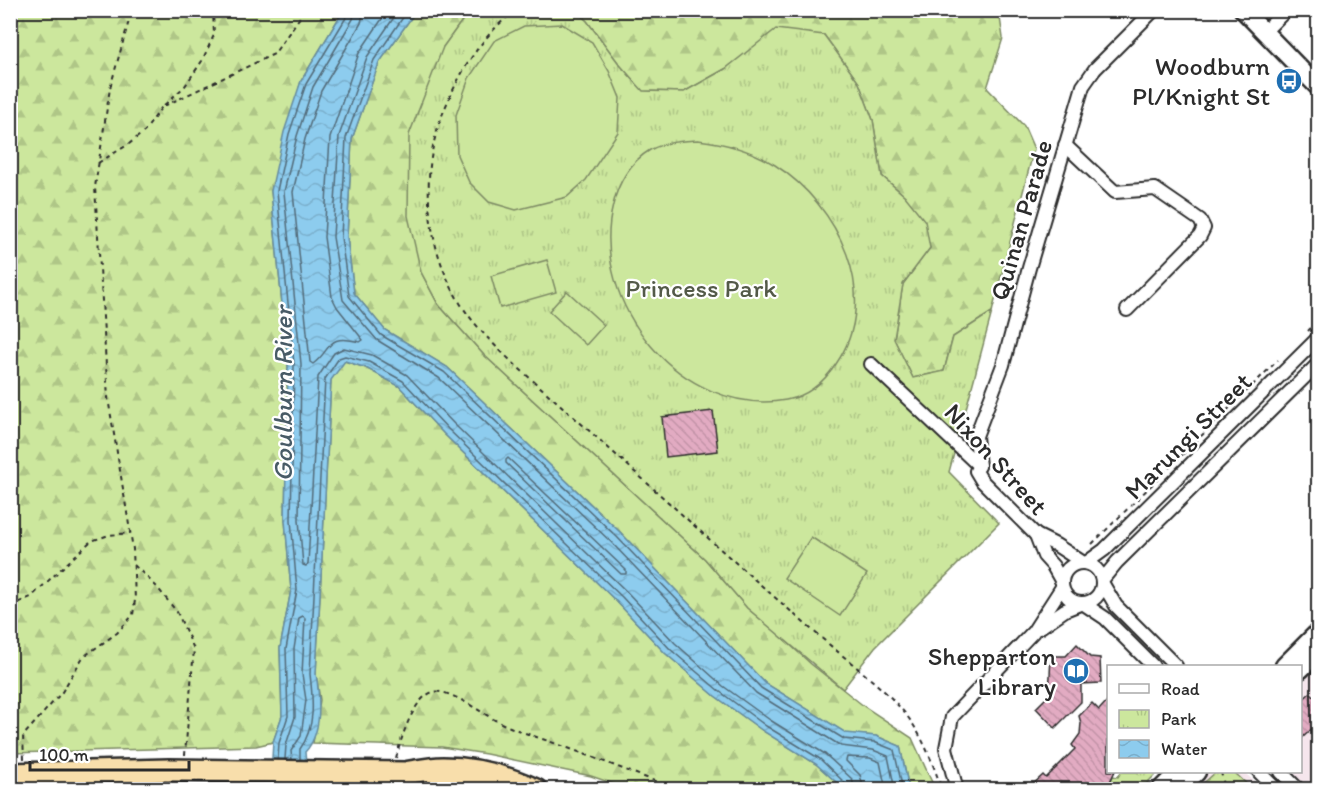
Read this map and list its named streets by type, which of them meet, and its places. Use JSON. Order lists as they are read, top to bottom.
{
  "streets": {
    "street": ["Quinan Parade", "Marungi Street", "Nixon Street"]
  },
  "crossings": [
    ["Quinan Parade", "Nixon Street"],
    ["Marungi Street", "Nixon Street"]
  ],
  "water": ["Goulburn River"],
  "parks": ["Princess Park"],
  "places": {
    "bus stop": ["Woodburn Pl/Knight St"],
    "library": ["Shepparton Library"]
  },
  "legend": ["Road", "Park", "Water"],
  "scale_bar": "100 m"
}
